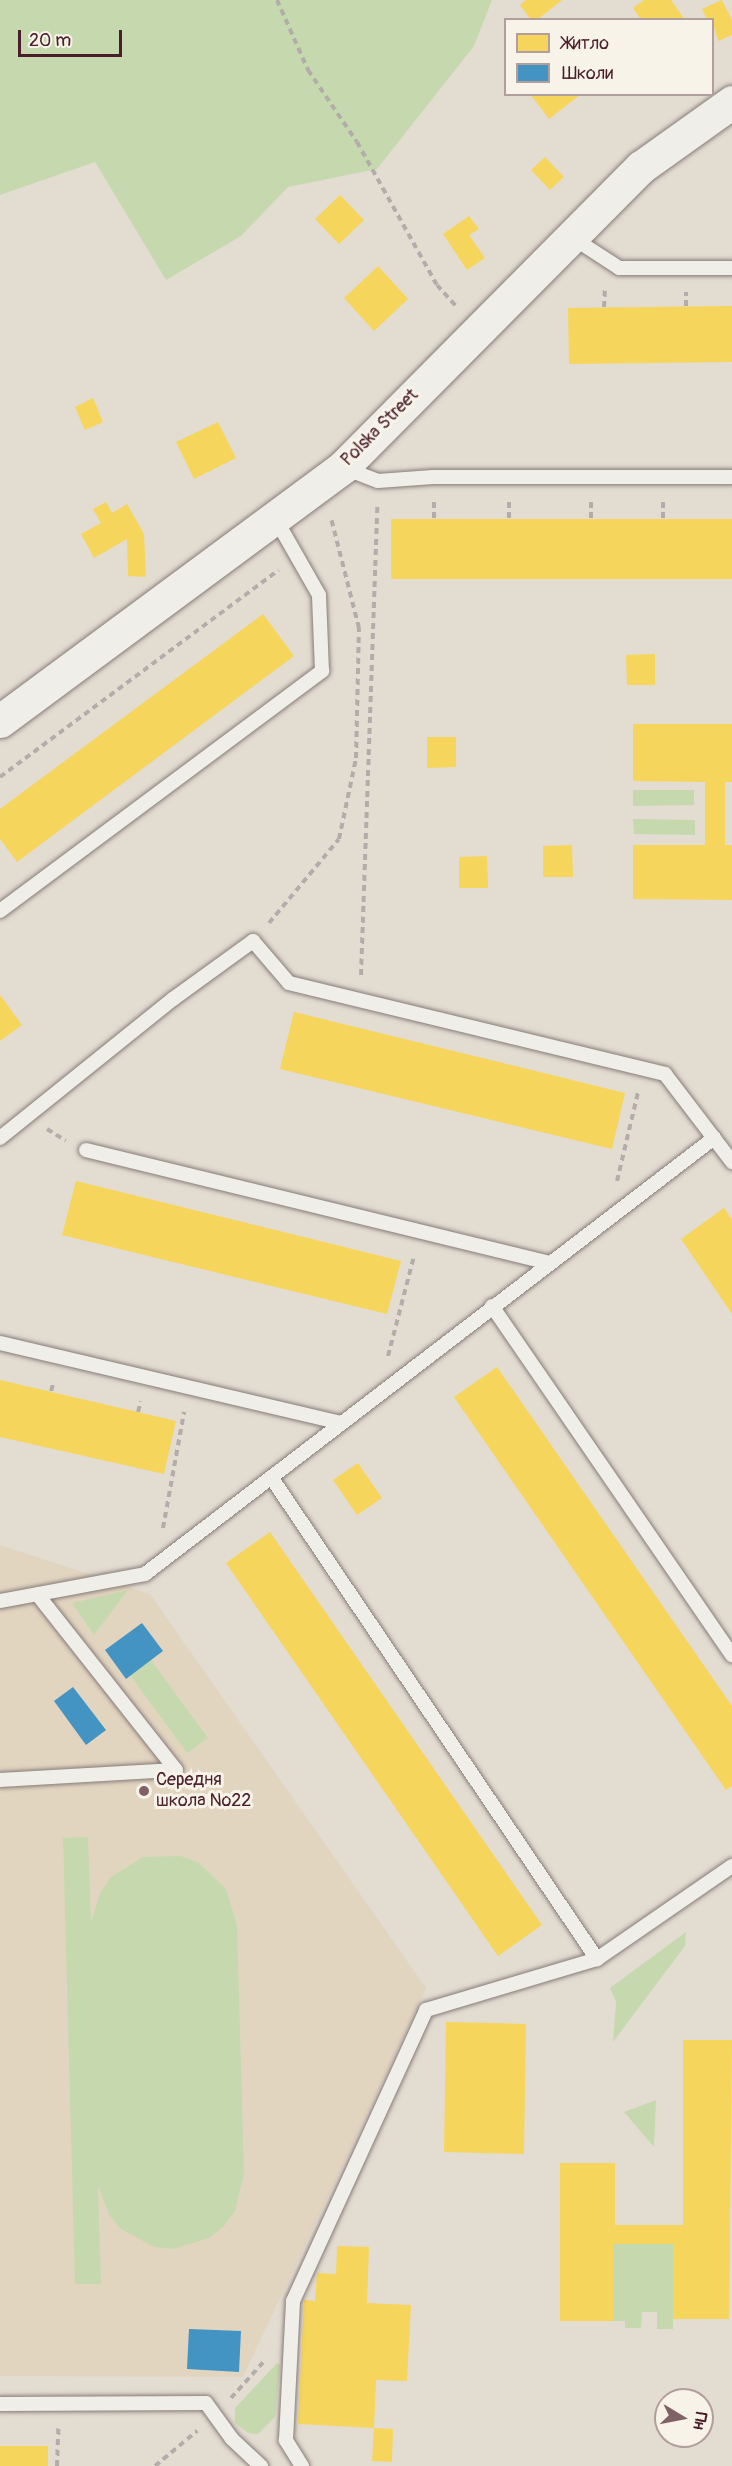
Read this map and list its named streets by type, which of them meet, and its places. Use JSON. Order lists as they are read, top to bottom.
{
  "streets": {
    "street": ["Polska Street"]
  },
  "places": ["Середня школа №22"],
  "legend": ["Житло", "Школи"],
  "scale_bar": "20 m",
  "north": "right"
}
